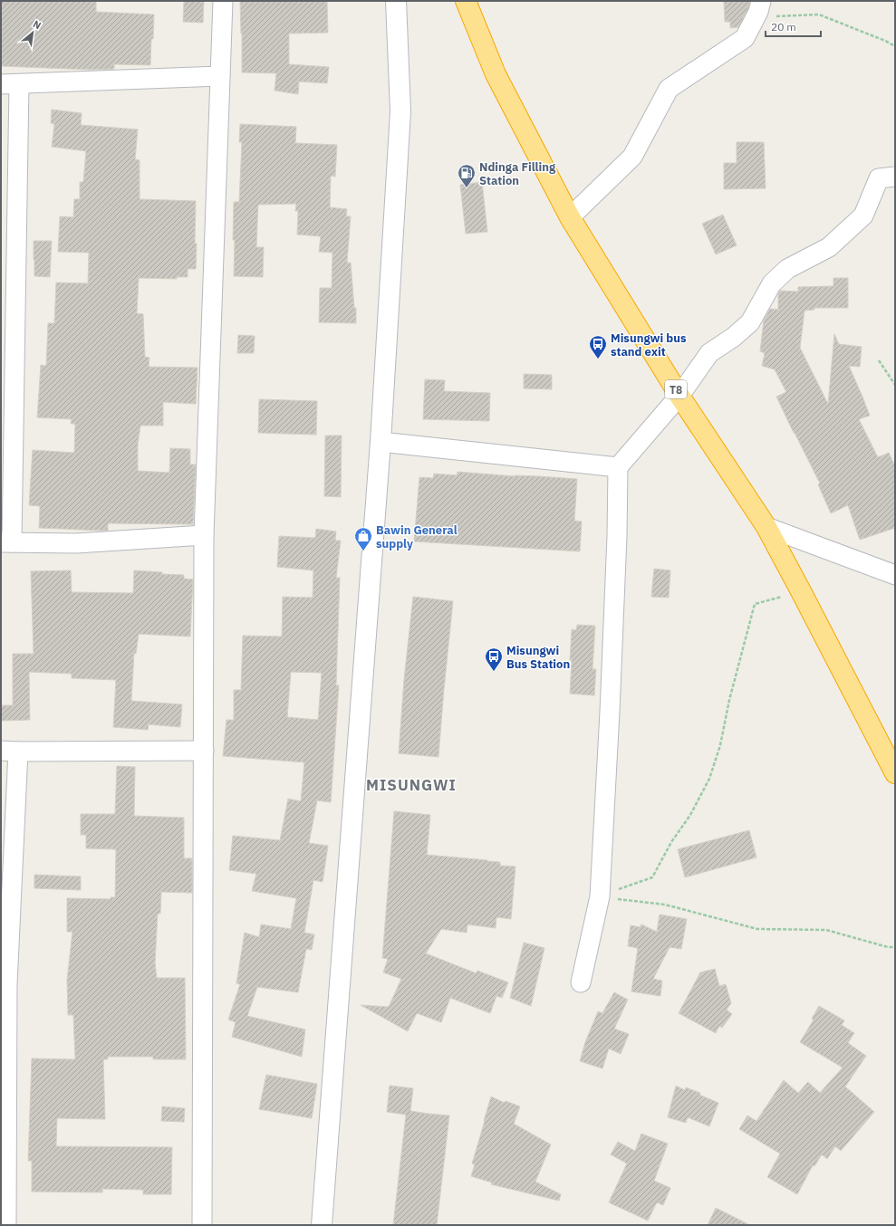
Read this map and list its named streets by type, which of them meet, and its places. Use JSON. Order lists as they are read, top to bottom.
{
  "streets": {
    "highway": ["T8"]
  },
  "districts": ["MISUNGWI"],
  "places": {
    "fuel station": ["Ndinga Filling Station"],
    "bus stop": ["Misungwi bus stand exit", "Misungwi Bus Station"],
    "shop": ["Bawin General supply"]
  },
  "scale_bar": "20 m",
  "north": "top right"
}
